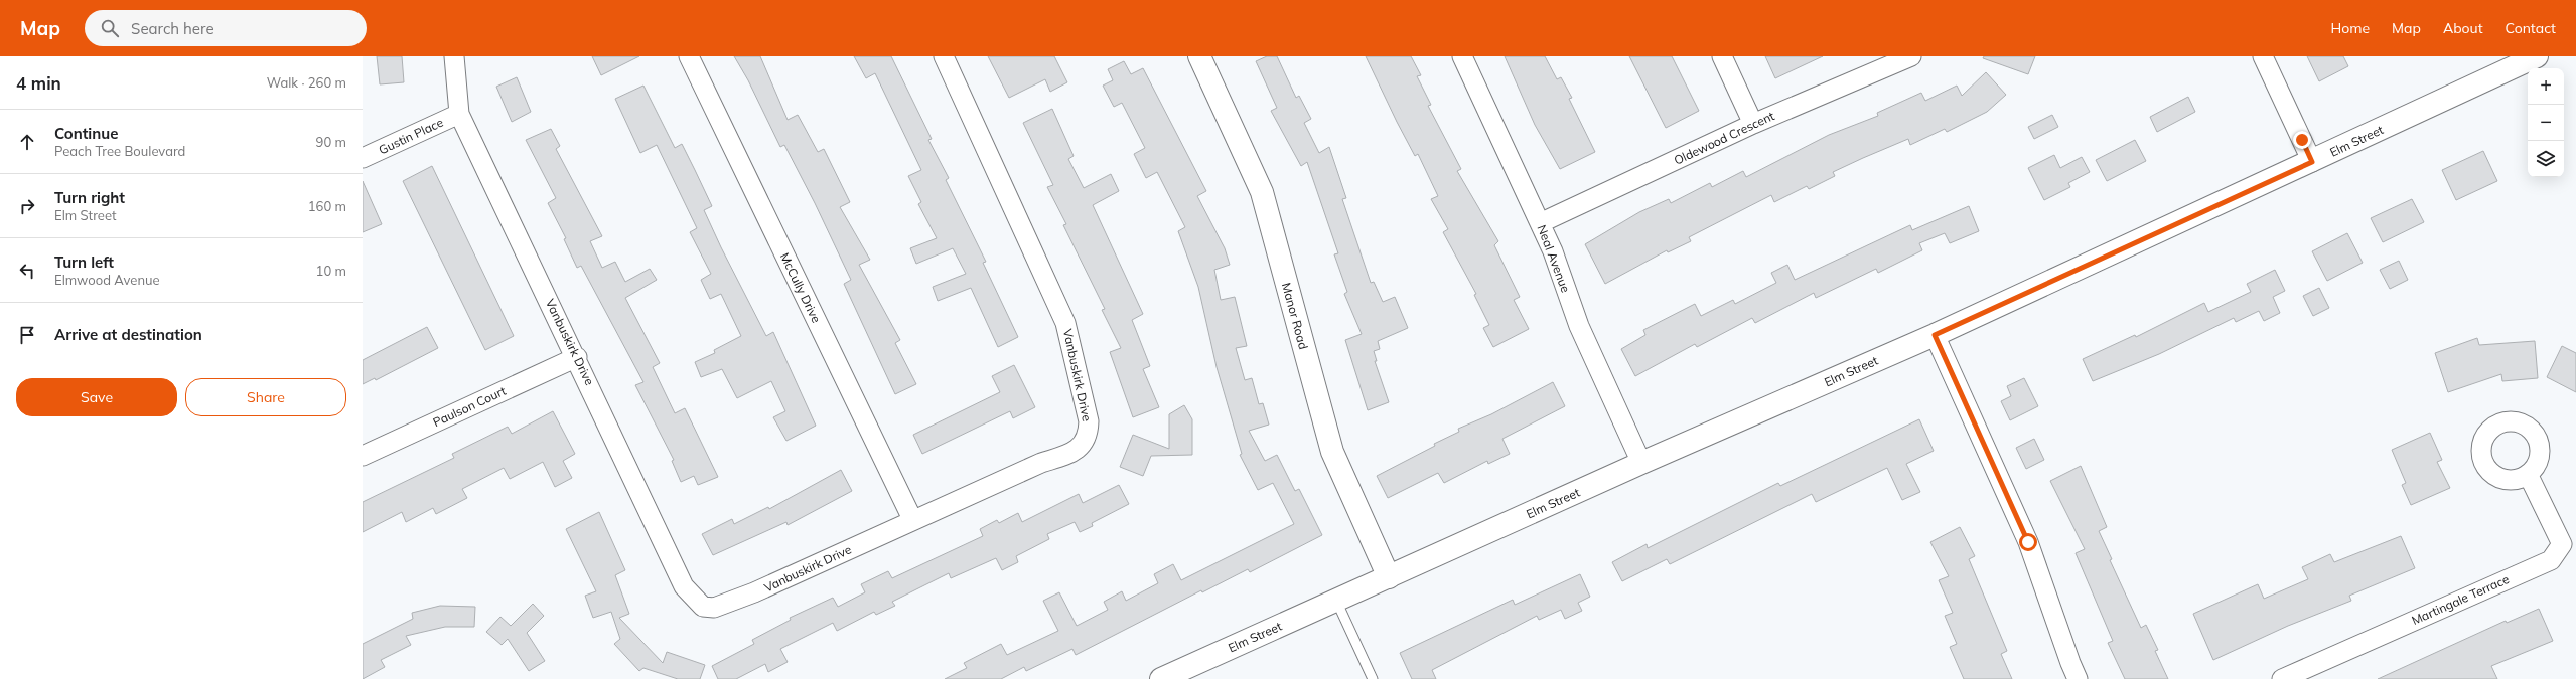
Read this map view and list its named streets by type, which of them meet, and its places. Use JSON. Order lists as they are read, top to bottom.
{
  "streets": {
    "main road": ["Elm Street", "Manor Road"],
    "street": [
      "Gustin Place",
      "Oldewood Crescent",
      "Neal Avenue",
      "McCully Drive",
      "Vanbuskirk Drive",
      "Paulson Court",
      "Martingale Terrace"
    ]
  },
  "crossings": [
    ["Gustin Place", "Vanbuskirk Drive"],
    ["Oldewood Crescent", "Neal Avenue"],
    ["Elm Street", "Neal Avenue"],
    ["Elm Street", "Manor Road"],
    ["McCully Drive", "Vanbuskirk Drive"],
    ["Vanbuskirk Drive", "Paulson Court"]
  ],
  "page": {
    "header": "Map",
    "search": "Search here",
    "nav": [
      "Home",
      "Map",
      "About",
      "Contact"
    ],
    "heading": ["4 min", "Walk · 260 m"],
    "map_buttons": ["+", "−"],
    "list": [
      ["Continue", "Peach Tree Boulevard", "90 m"],
      ["Turn right", "Elm Street", "160 m"],
      ["Turn left", "Elmwood Avenue", "10 m"],
      "Arrive at destination"
    ],
    "buttons": ["Save", "Share"]
  }
}
